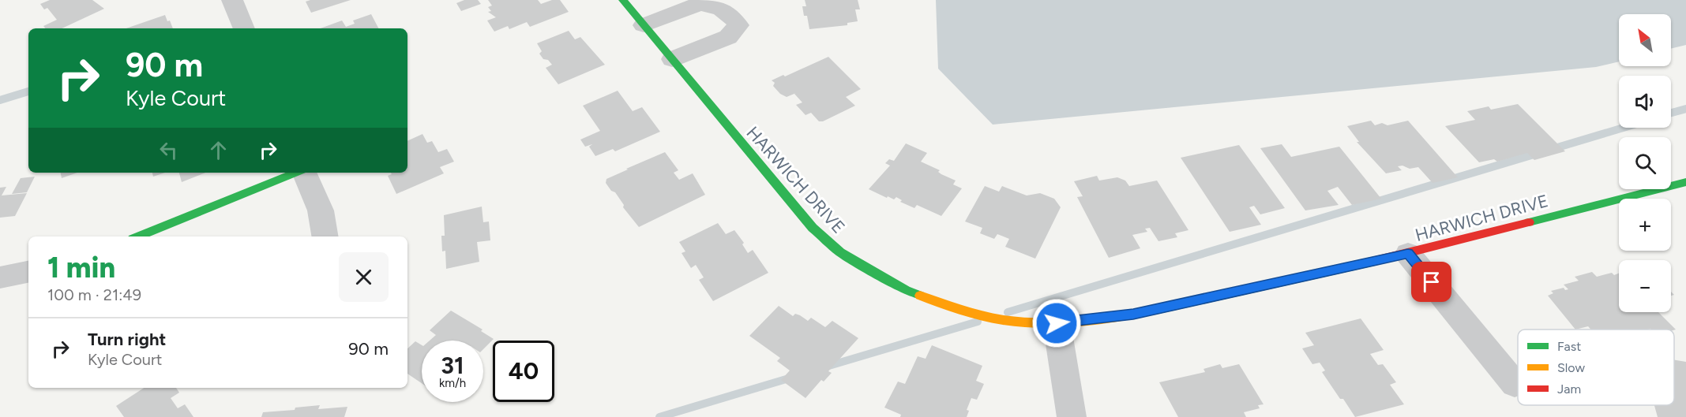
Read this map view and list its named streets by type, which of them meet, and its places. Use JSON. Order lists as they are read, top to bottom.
{
  "streets": {
    "street": ["HARWICH DRIVE"]
  },
  "legend": ["Fast", "Slow", "Jam"],
  "north": "top left",
  "page": {
    "map_buttons": ["+", "−"],
    "turn": ["90 m", "Kyle Court"],
    "heading": ["1 min", "100 m · 21:49"],
    "list": [
      {
        "name": "Turn right",
        "note": "Kyle Court",
        "value": "90 m"
      }
    ],
    "speed": "31 km/h",
    "limit": "40"
  }
}
